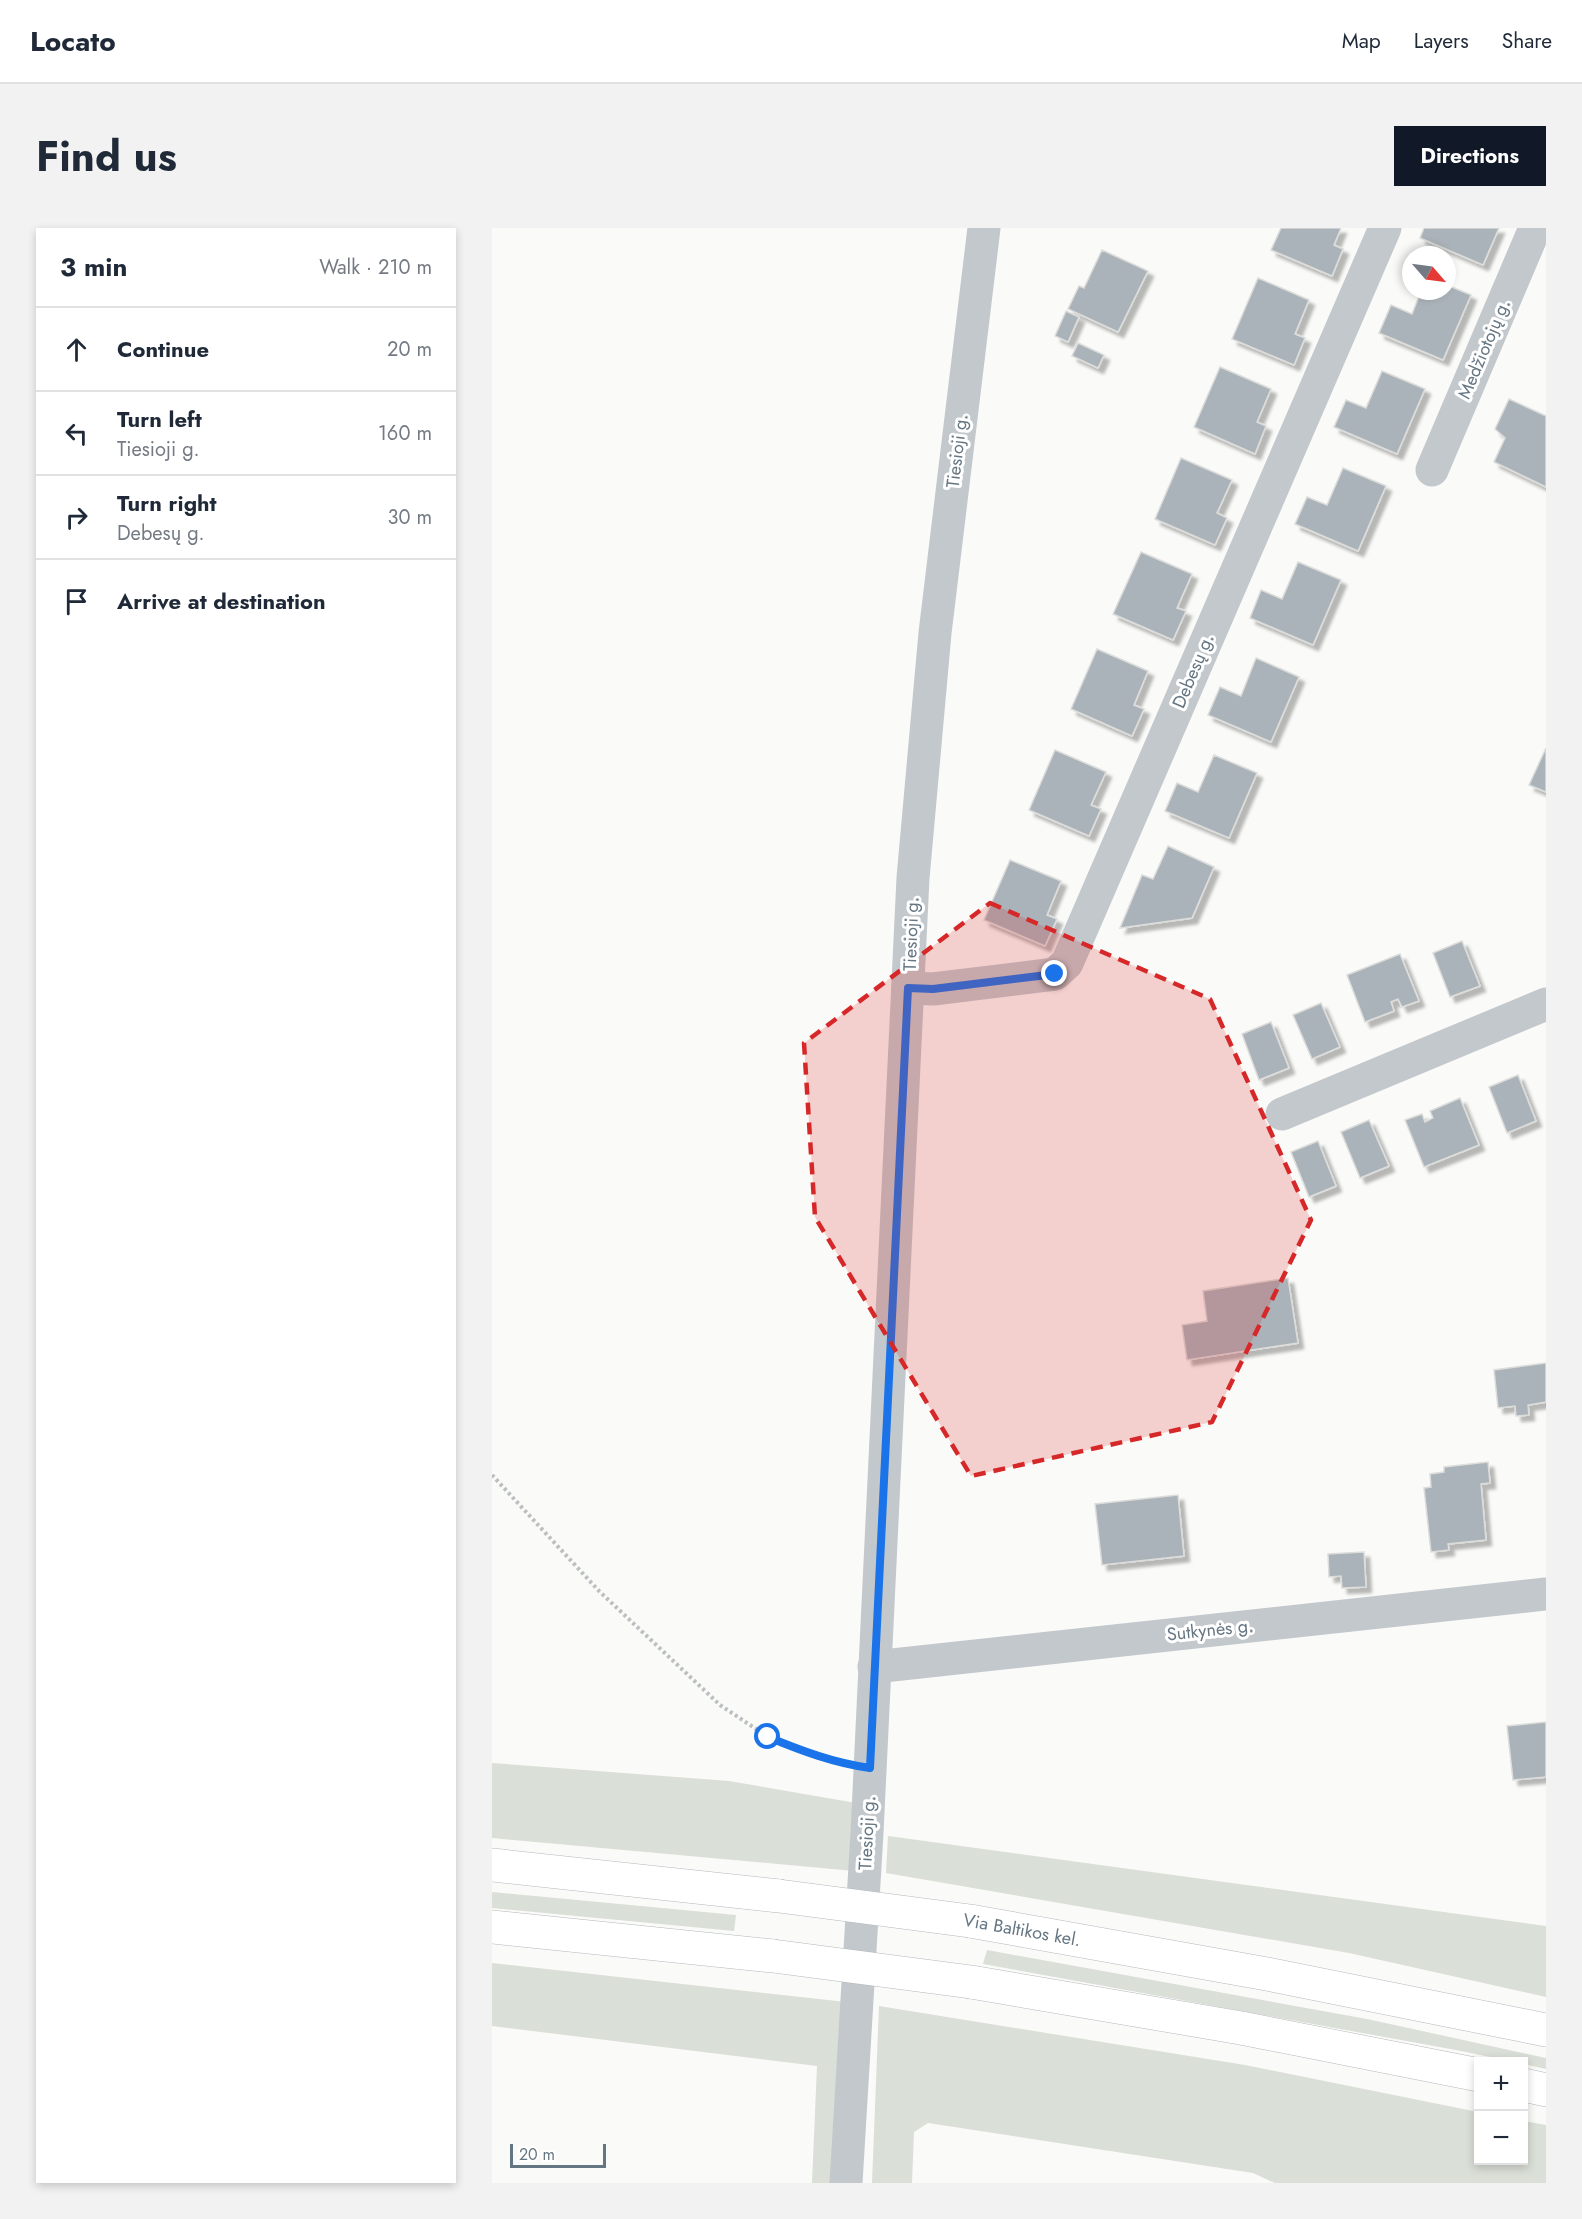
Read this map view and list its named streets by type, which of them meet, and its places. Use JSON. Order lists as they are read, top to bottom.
{
  "streets": {
    "highway": ["Via Baltikos kel."],
    "street": [
      "Medžiotojų g.",
      "Tiesioji g.",
      "Debesų g.",
      "Sutkynės g."
    ]
  },
  "crossings": [
    ["Tiesioji g.", "Debesų g."],
    ["Tiesioji g.", "Sutkynės g."]
  ],
  "scale_bar": "20 m",
  "north": "bottom right",
  "page": {
    "header": "Locato",
    "nav": ["Map", "Layers", "Share"],
    "title": "Find us",
    "buttons": "Directions",
    "heading": ["3 min", "Walk · 210 m"],
    "list": [
      ["Continue", "20 m"],
      ["Turn left", "Tiesioji g.", "160 m"],
      ["Turn right", "Debesų g.", "30 m"],
      "Arrive at destination"
    ],
    "map_buttons": ["+", "−"],
    "scale": "20 m"
  }
}
